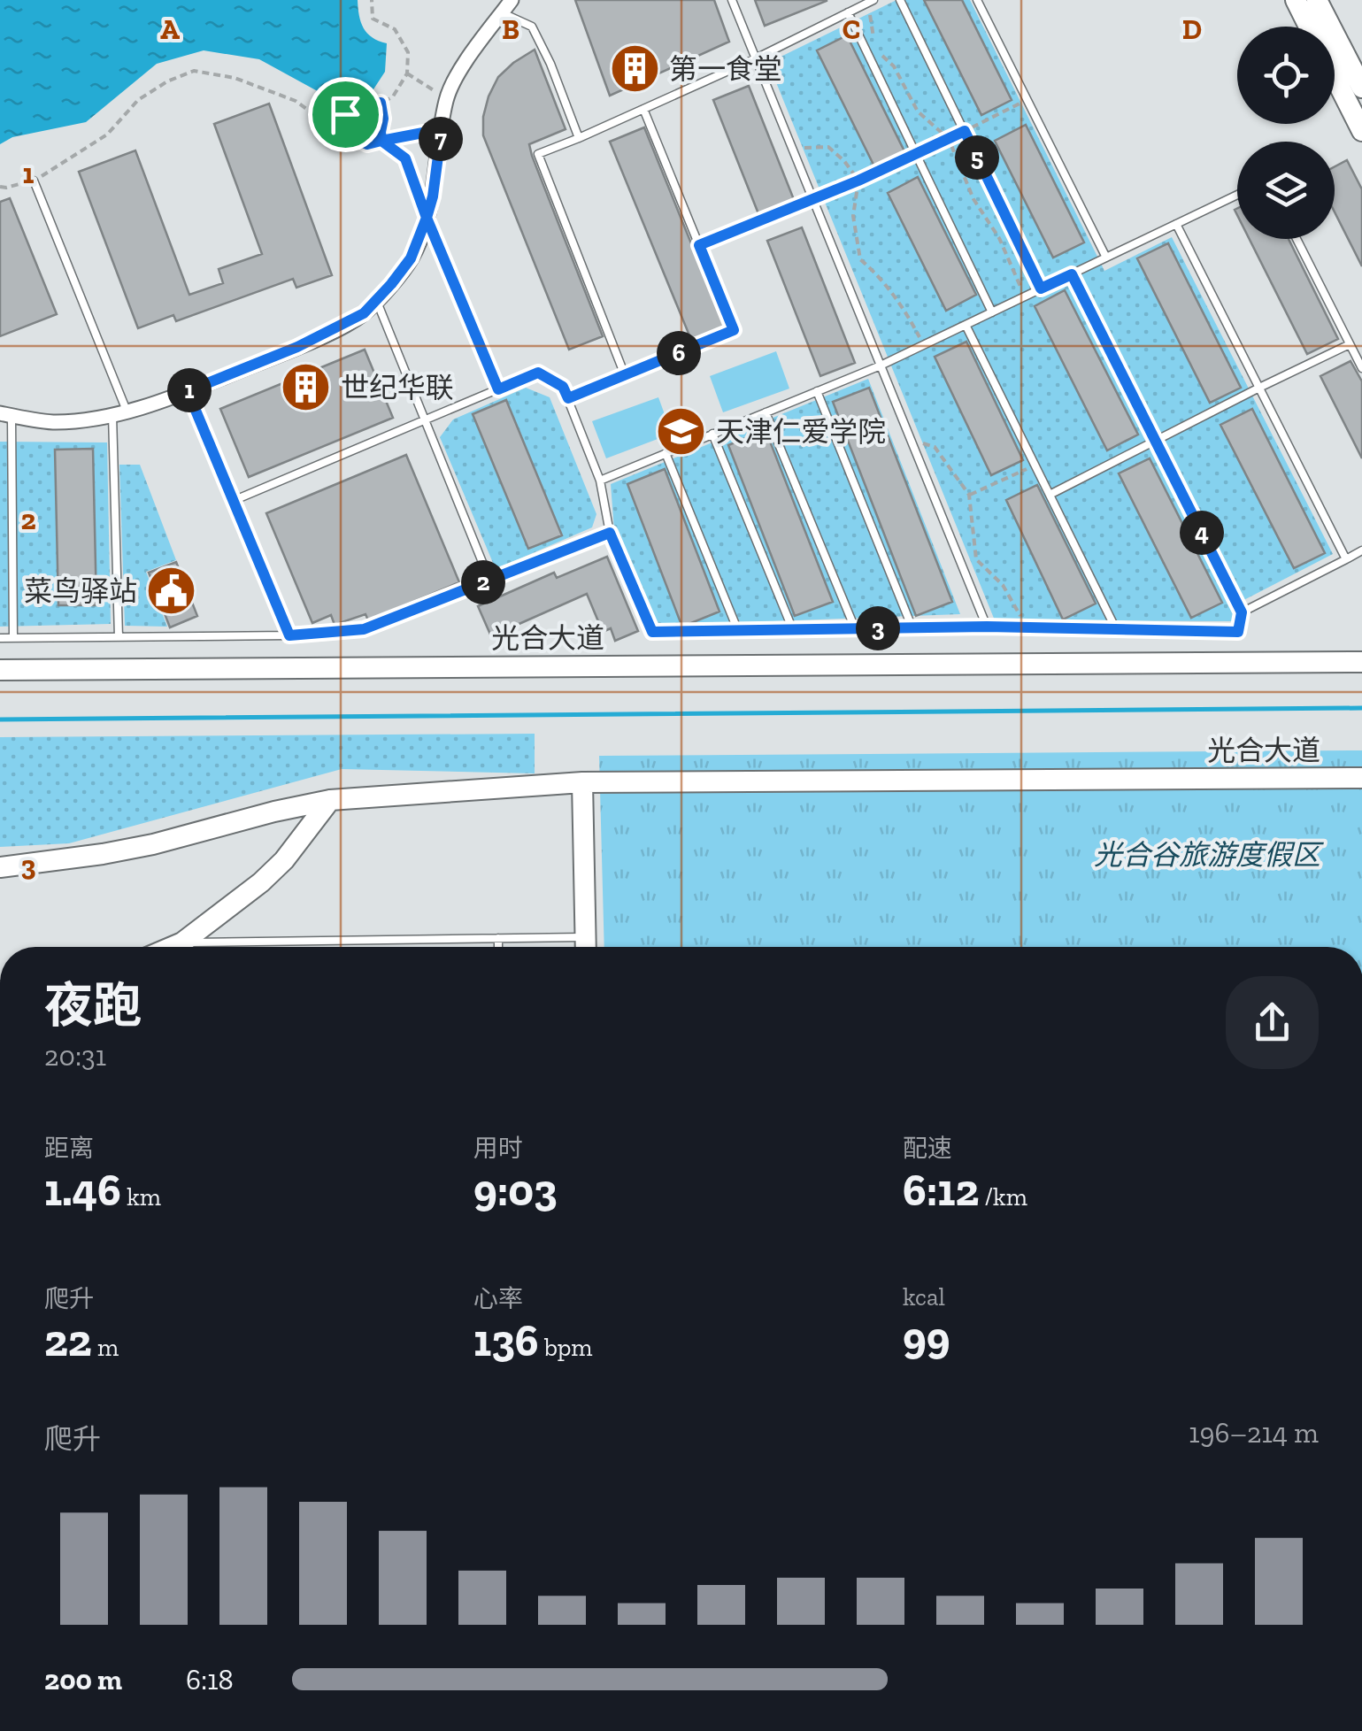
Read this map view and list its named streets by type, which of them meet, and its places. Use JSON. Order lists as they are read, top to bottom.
{
  "streets": {
    "street": ["光合大道"]
  },
  "parks": ["光合谷旅游度假区"],
  "places": {
    "building": ["第一食堂", "世纪华联"],
    "school or university": ["天津仁爱学院"],
    "public building": ["菜鸟驿站"]
  },
  "page": {
    "pins": [
      "7",
      "5",
      "6",
      "1",
      "4",
      "2",
      "3"
    ],
    "heading": ["夜跑", "20:31"],
    "stats": [
      ["距离", "1.46 km"],
      ["用时", "9:03"],
      ["配速", "6:12 /km"],
      ["爬升", "22 m"],
      ["心率", "136 bpm"],
      ["kcal", "99"]
    ],
    "chart": ["爬升", "196–214 m"],
    "list": [
      {
        "name": "200 m",
        "note": "6:18"
      }
    ]
  },
  "grid": {
    "columns": [
      "A",
      "B",
      "C",
      "D"
    ],
    "rows": ["1", "2", "3"]
  }
}
